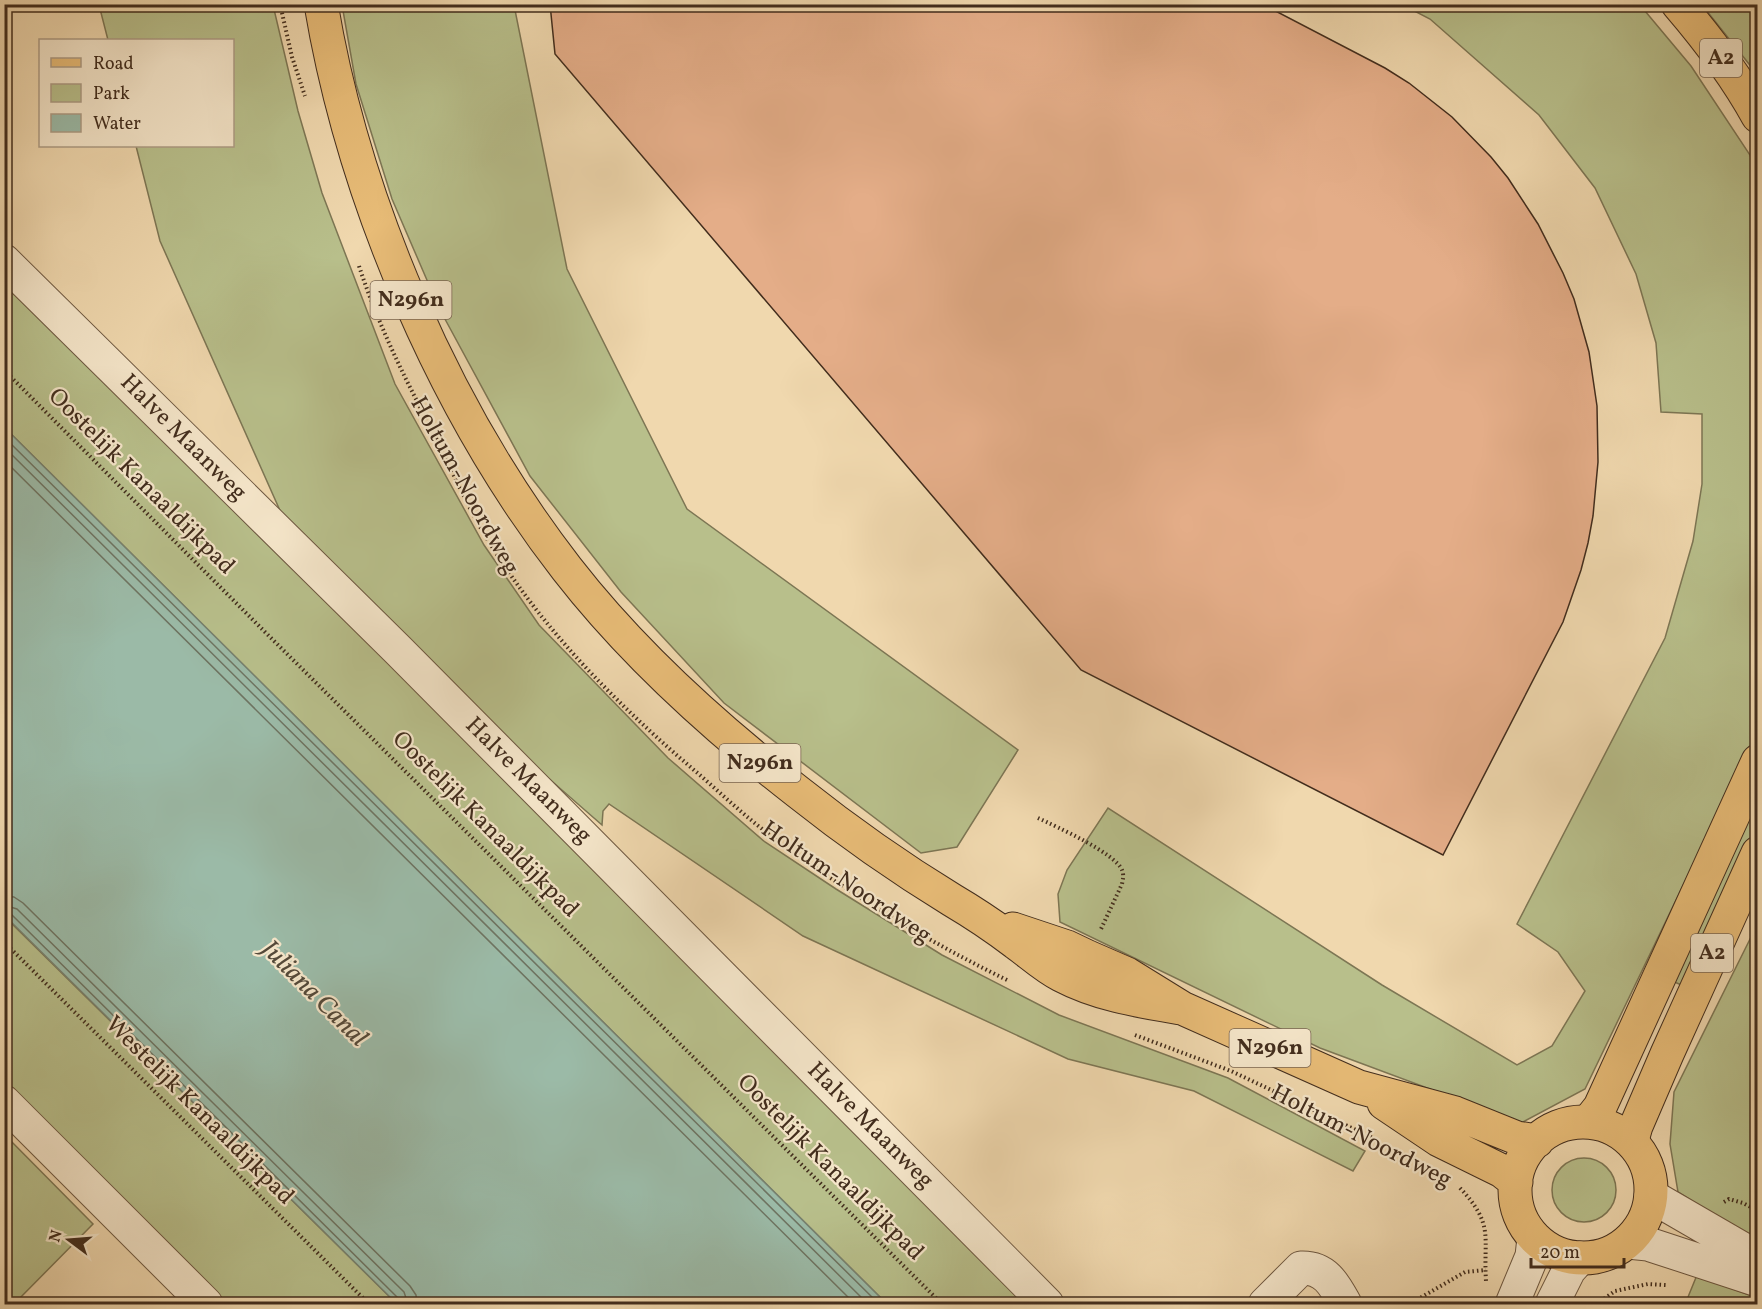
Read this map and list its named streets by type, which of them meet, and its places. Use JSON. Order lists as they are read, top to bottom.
{
  "streets": {
    "main road": ["A2", "N296n", "Holtum-Noordweg"],
    "street": ["Halve Maanweg"],
    "path": ["Oostelijk Kanaaldijkpad", "Westelijk Kanaaldijkpad"]
  },
  "crossings": [
    ["A2", "Holtum-Noordweg"]
  ],
  "water": ["Juliana Canal"],
  "legend": ["Road", "Park", "Water"],
  "scale_bar": "20 m",
  "north": "left"
}
